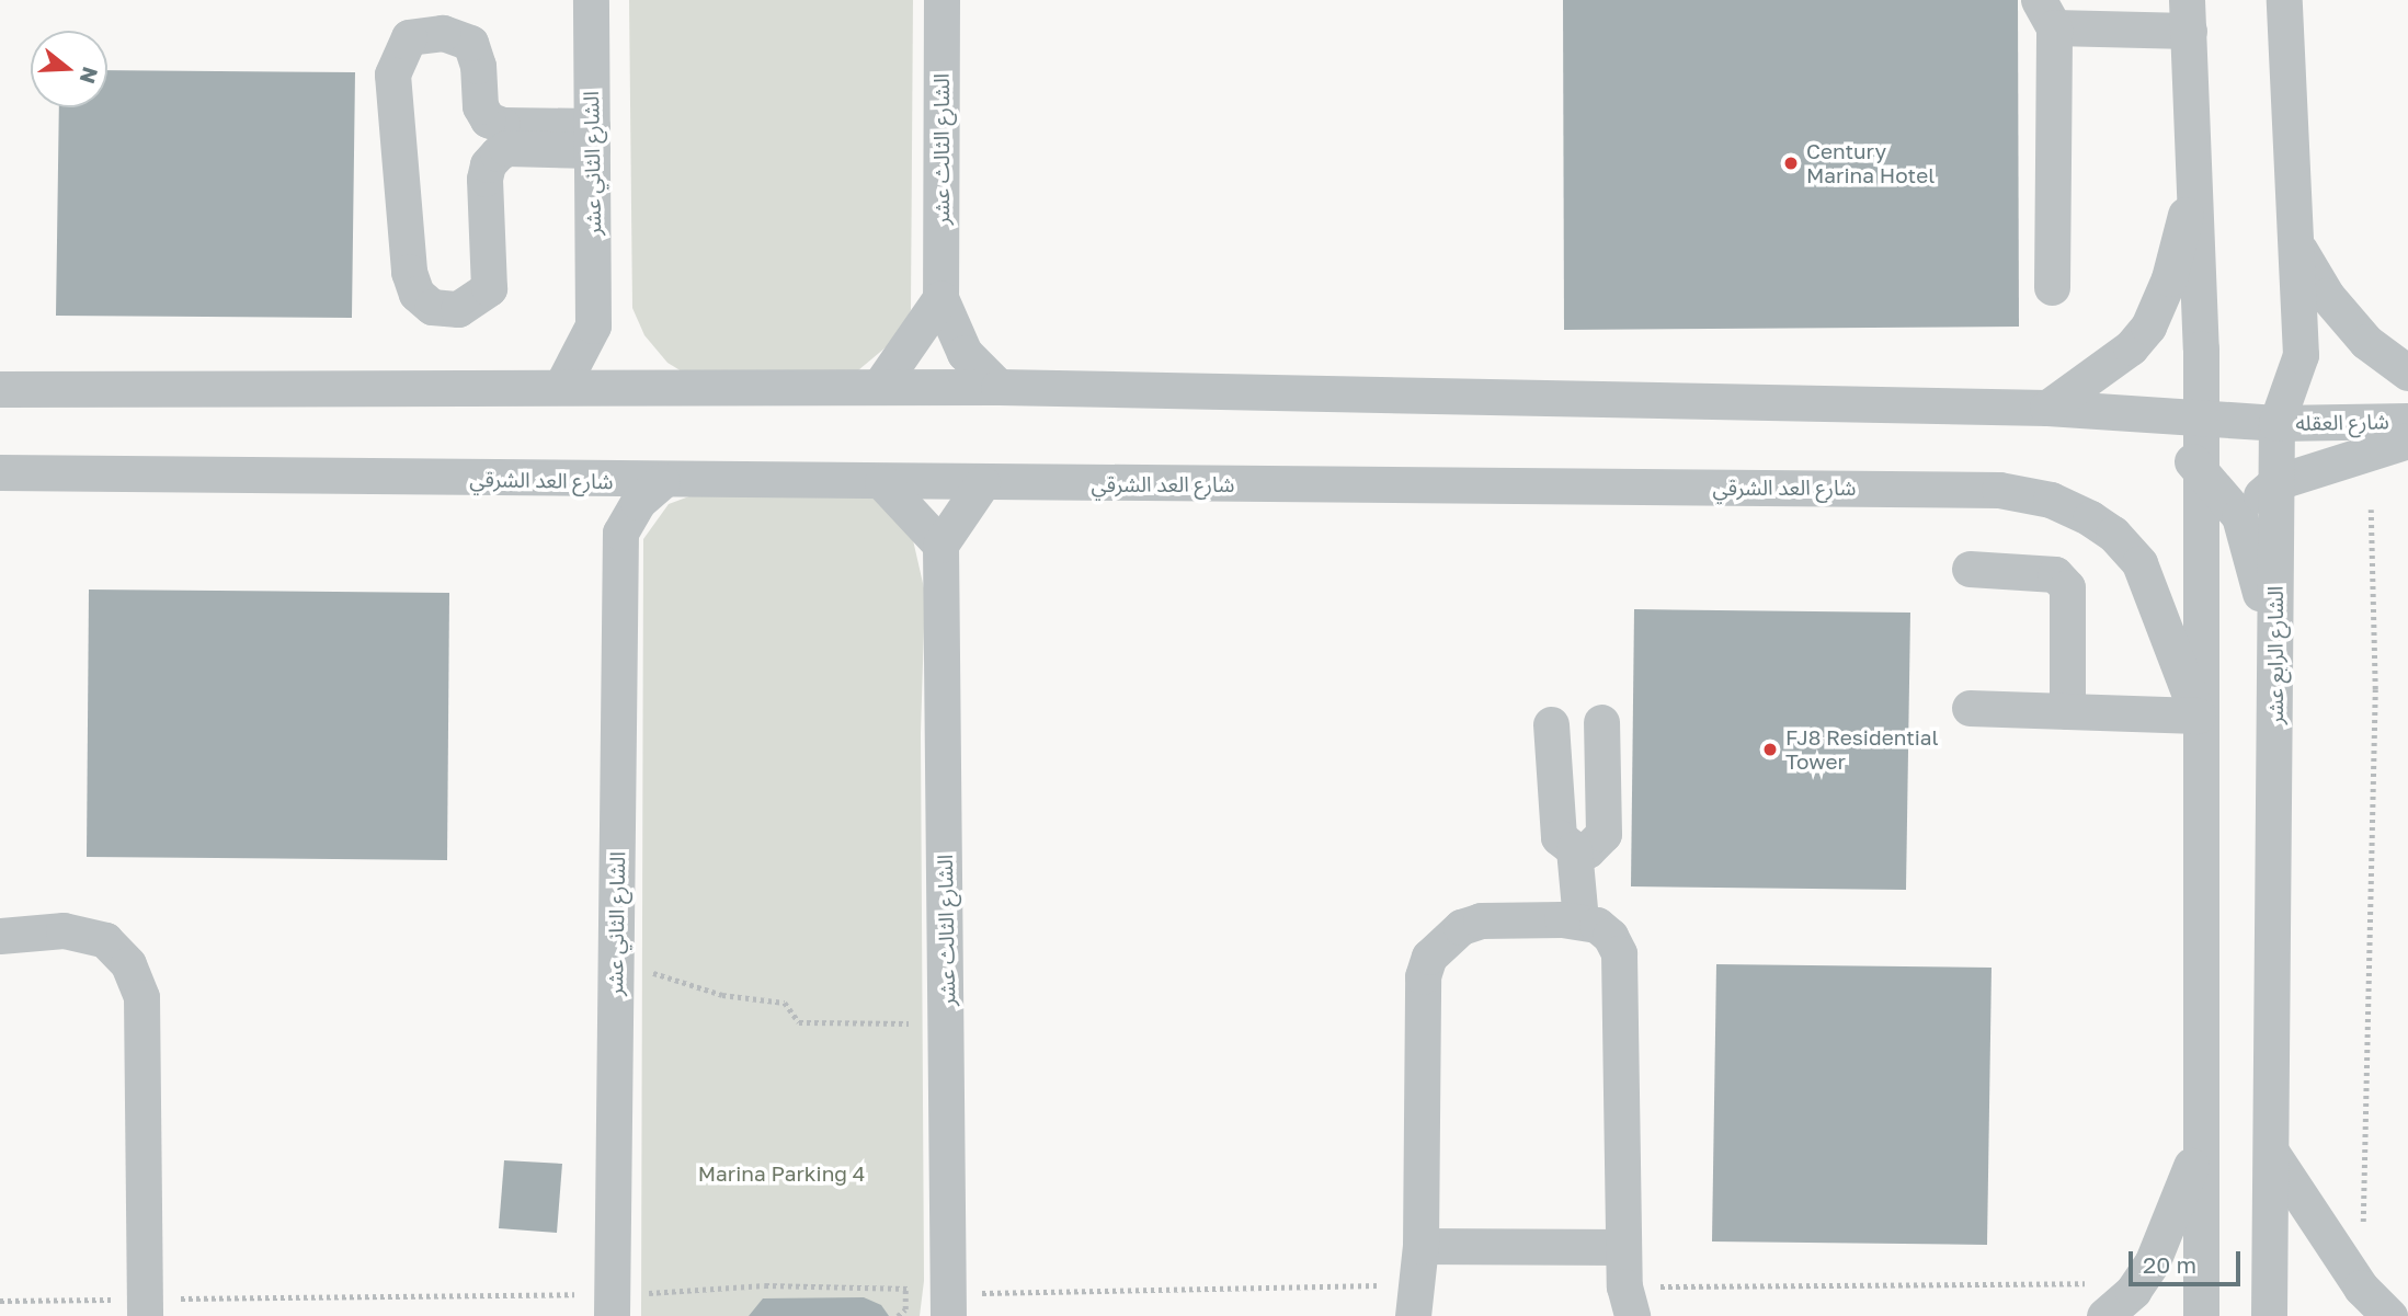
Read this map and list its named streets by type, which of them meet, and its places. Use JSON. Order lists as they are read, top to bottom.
{
  "streets": {
    "street": [
      "الشارع الثالث عشر",
      "الشارع الثاني عشر",
      "شارع العقله",
      "شارع العد الشرقي",
      "الشارع الرابع عشر"
    ]
  },
  "crossings": [
    ["شارع العقله", "الشارع الرابع عشر"]
  ],
  "parks": ["Marina Parking 4"],
  "places": ["Century Marina Hotel", "FJ8 Residential Tower"],
  "scale_bar": "20 m",
  "north": "right"
}
